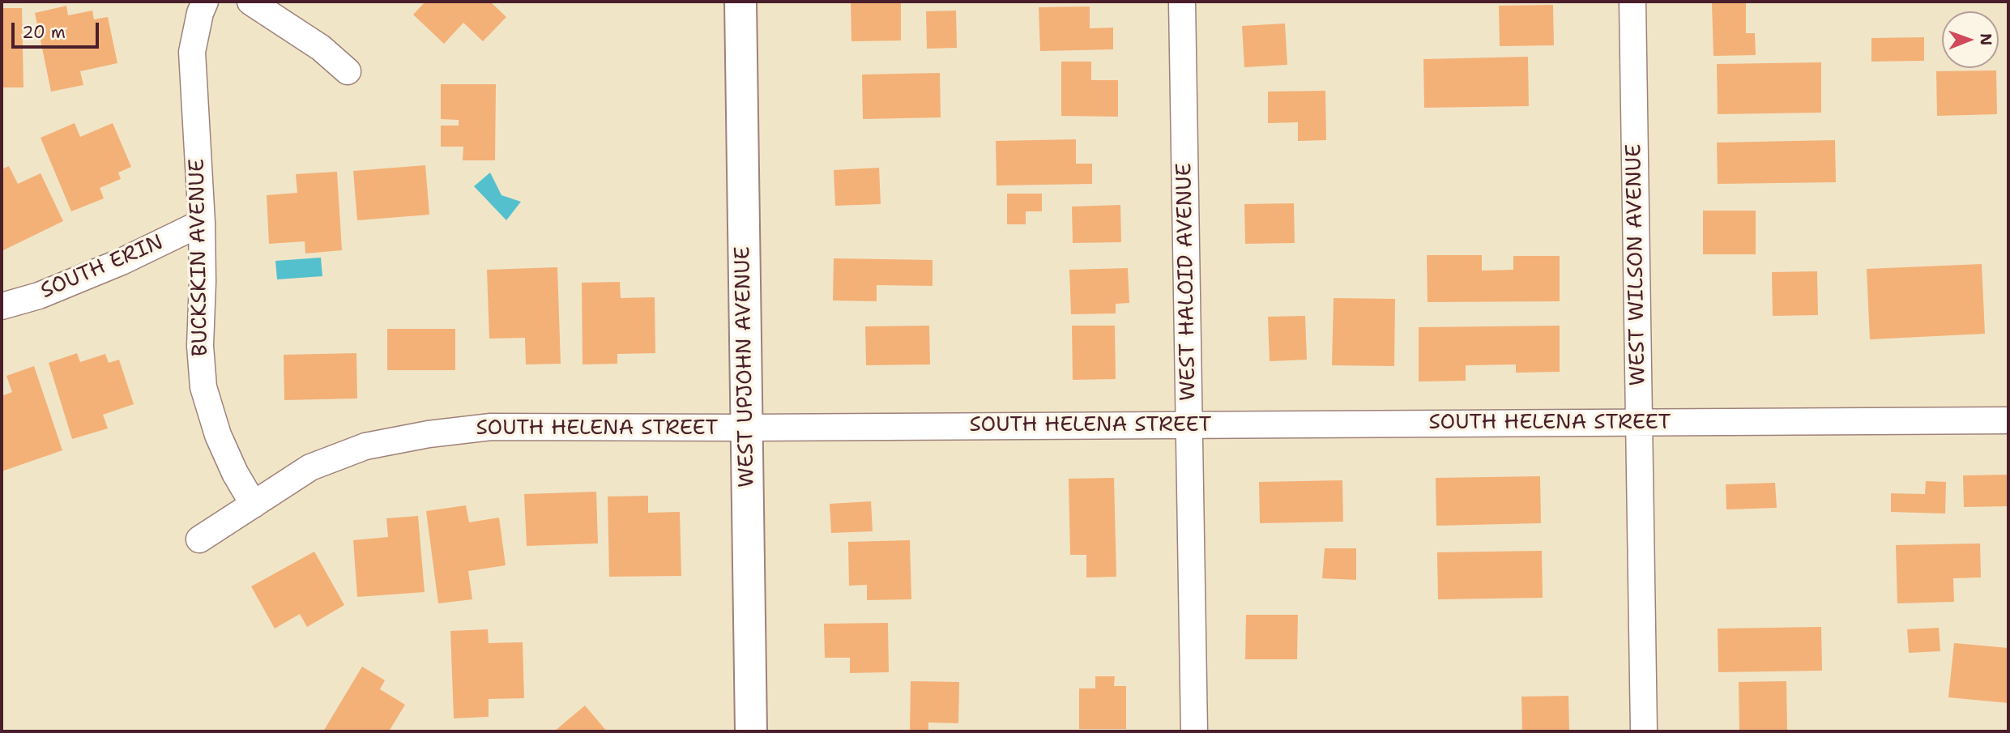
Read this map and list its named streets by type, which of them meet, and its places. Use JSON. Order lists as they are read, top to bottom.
{
  "streets": {
    "main road": ["WEST UPJOHN AVENUE"],
    "street": [
      "BUCKSKIN AVENUE",
      "WEST WILSON AVENUE",
      "SOUTH ERIN",
      "WEST HALOID AVENUE",
      "SOUTH HELENA STREET"
    ]
  },
  "crossings": [
    ["BUCKSKIN AVENUE", "SOUTH ERIN"],
    ["BUCKSKIN AVENUE", "SOUTH HELENA STREET"],
    ["WEST WILSON AVENUE", "SOUTH HELENA STREET"],
    ["WEST HALOID AVENUE", "SOUTH HELENA STREET"],
    ["WEST UPJOHN AVENUE", "SOUTH HELENA STREET"]
  ],
  "scale_bar": "20 m",
  "north": "right"
}
